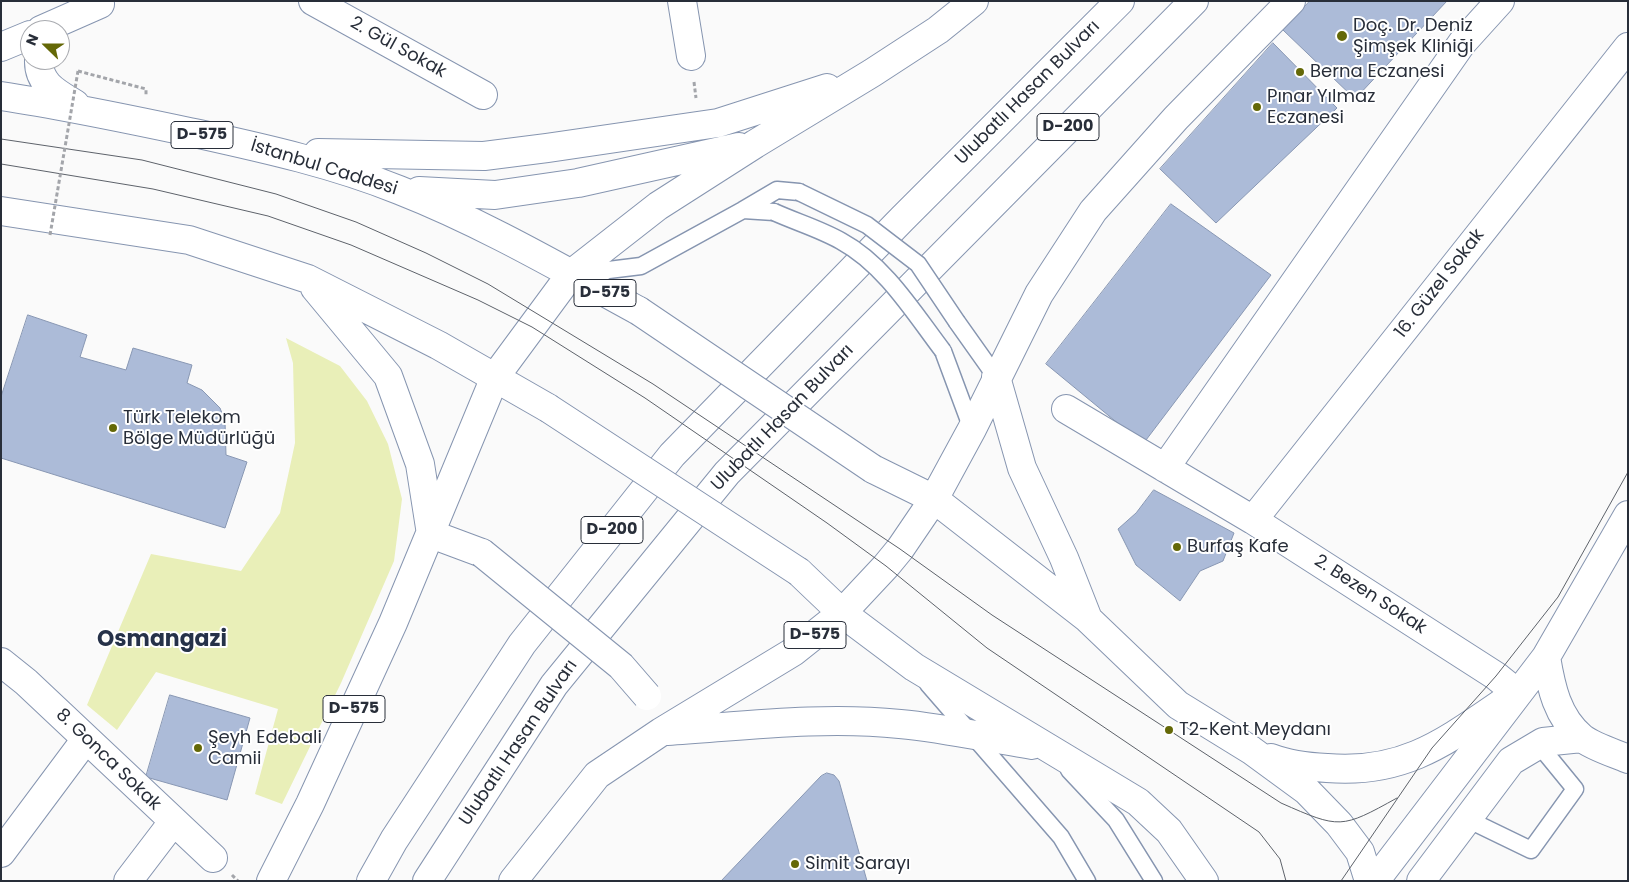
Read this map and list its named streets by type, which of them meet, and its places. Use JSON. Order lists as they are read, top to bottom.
{
  "streets": {
    "main road": [
      "2. Gül Sokak",
      "Ulubatlı Hasan Bulvarı",
      "D-200",
      "D-575",
      "İstanbul Caddesi",
      "16. Güzel Sokak",
      "2. Bezen Sokak",
      "8. Gonca Sokak"
    ]
  },
  "crossings": [
    ["D-575", "İstanbul Caddesi"],
    ["16. Güzel Sokak", "2. Bezen Sokak"]
  ],
  "districts": ["Osmangazi"],
  "places": [
    "Doç. Dr. Deniz Şimşek Kliniği",
    "Berna Eczanesi",
    "Pınar Yılmaz Eczanesi",
    "Türk Telekom Bölge Müdürlüğü",
    "Burfaş Kafe",
    "T2-Kent Meydanı",
    "Şeyh Edebali Camii",
    "Simit Sarayı"
  ],
  "north": "left"
}
